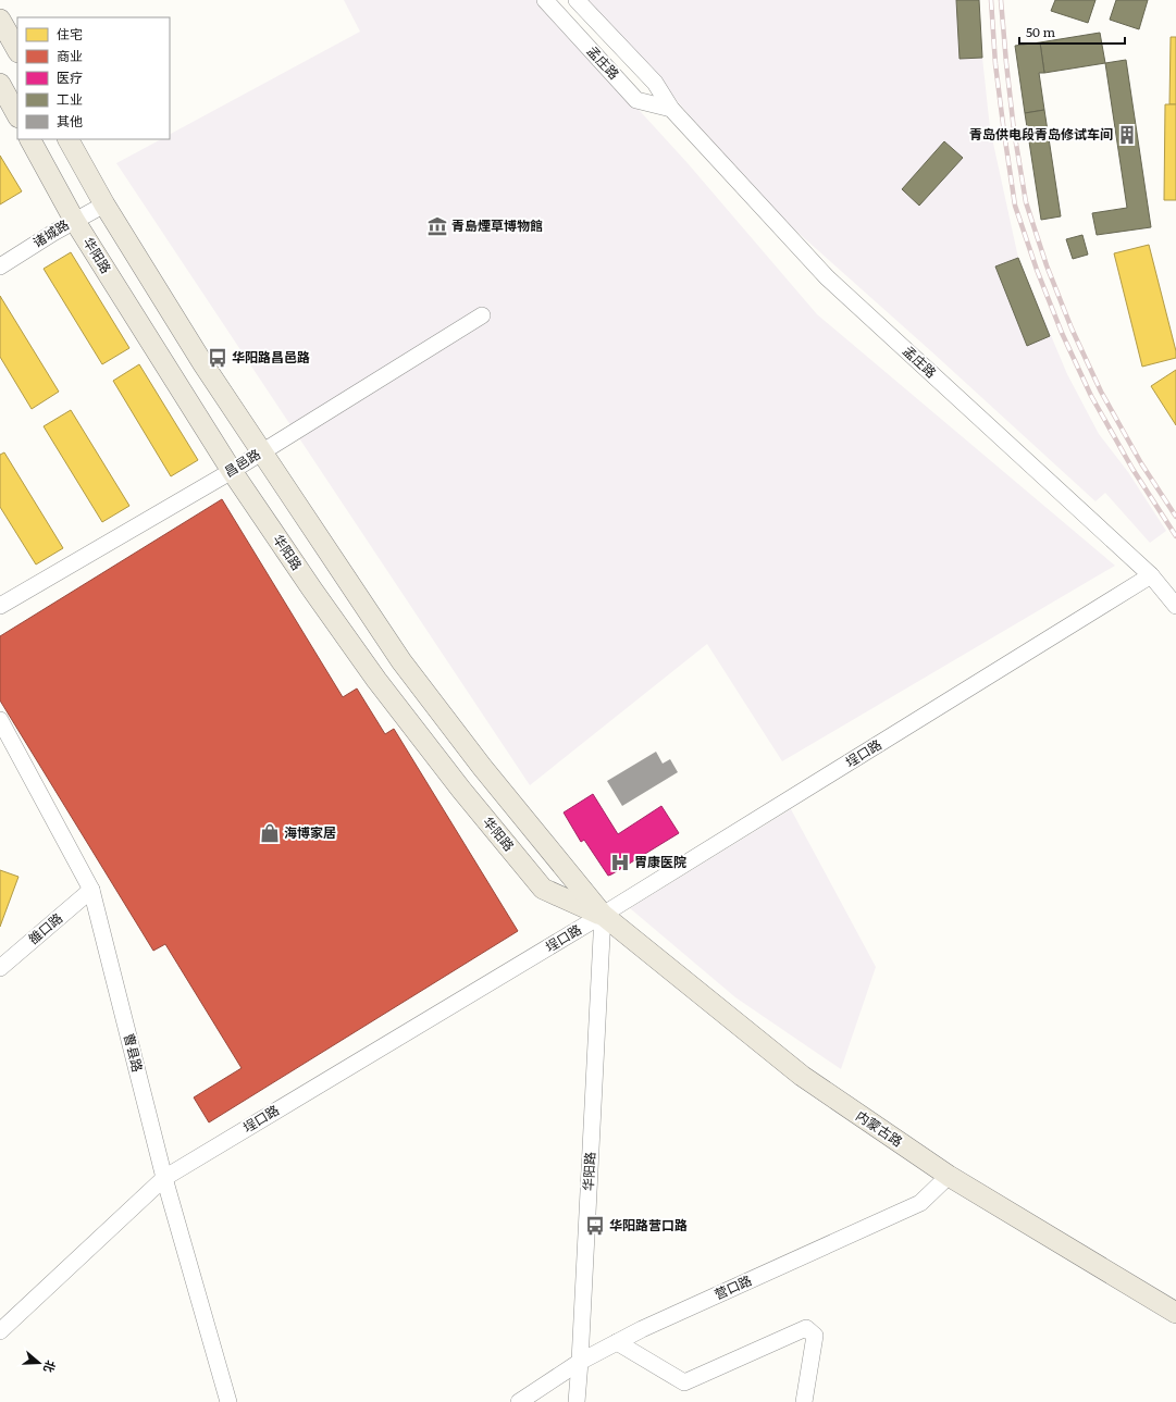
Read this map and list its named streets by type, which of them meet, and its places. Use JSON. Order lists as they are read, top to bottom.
{
  "streets": {
    "main road": ["华阳路", "内蒙古路"],
    "street": [
      "孟庄路",
      "诸城路",
      "昌邑路",
      "埕口路",
      "雒口路",
      "曹县路",
      "营口路"
    ]
  },
  "crossings": [
    ["孟庄路", "埕口路"],
    ["诸城路", "华阳路"],
    ["华阳路", "昌邑路"],
    ["华阳路", "埕口路"],
    ["华阳路", "内蒙古路"],
    ["华阳路", "营口路"],
    ["埕口路", "曹县路"],
    ["埕口路", "内蒙古路"],
    ["雒口路", "曹县路"],
    ["内蒙古路", "营口路"]
  ],
  "places": {
    "building": ["青岛供电段青岛修试车间"],
    "museum": ["青島煙草博物館"],
    "bus stop": ["华阳路昌邑路", "华阳路营口路"],
    "shop": ["海博家居"],
    "hospital": ["胃康医院"]
  },
  "legend": [
    "住宅",
    "商业",
    "医疗",
    "工业",
    "其他"
  ],
  "scale_bar": "50 m",
  "north": "right"
}
